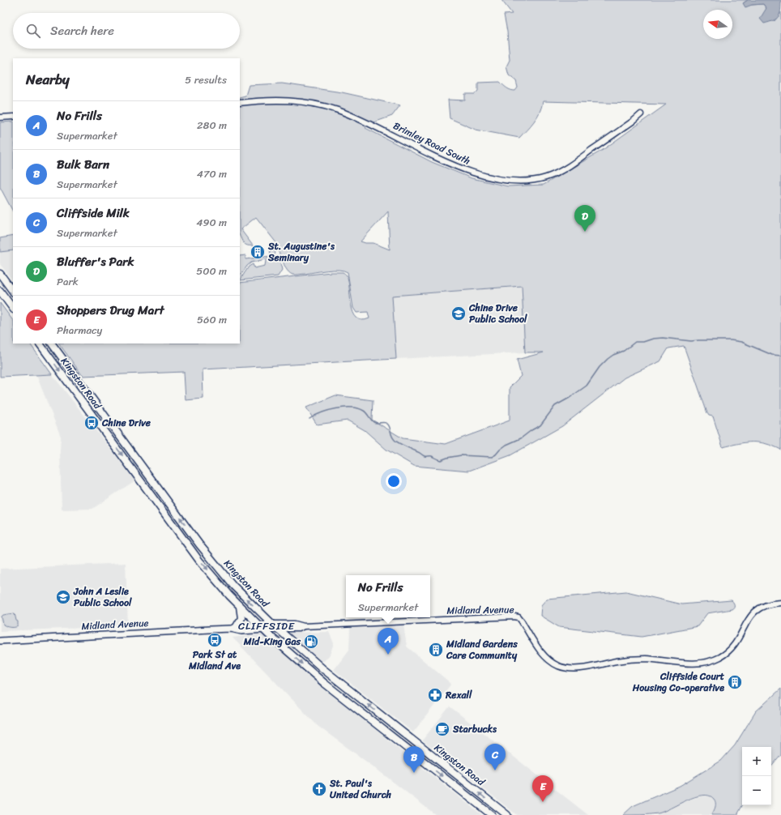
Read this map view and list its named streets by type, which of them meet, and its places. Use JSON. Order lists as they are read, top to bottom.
{
  "streets": {
    "main road": ["Kingston Road", "Midland Avenue"],
    "street": ["Brimley Road South"]
  },
  "crossings": [
    ["Kingston Road", "Midland Avenue"]
  ],
  "districts": ["CLIFFSIDE"],
  "places": {
    "building": ["St. Augustine's Seminary", "Midland Gardens Care Community", "Cliffside Court Housing Co-operative"],
    "school or university": ["Chine Drive Public School", "John A Leslie Public School"],
    "bus stop": ["Chine Drive", "Park St at Midland Ave"],
    "fuel station": ["Mid-King Gas"],
    "pharmacy": ["Rexall"],
    "cafe": ["Starbucks"],
    "church": ["St. Paul's United Church"]
  },
  "north": "left",
  "page": {
    "search": "Search here",
    "heading": ["Nearby", "5 results"],
    "list": [
      {
        "mark": "A",
        "name": "No Frills",
        "note": "Supermarket",
        "value": "280 m"
      },
      {
        "mark": "B",
        "name": "Bulk Barn",
        "note": "Supermarket",
        "value": "470 m"
      },
      {
        "mark": "C",
        "name": "Cliffside Milk",
        "note": "Supermarket",
        "value": "490 m"
      },
      {
        "mark": "D",
        "name": "Bluffer's Park",
        "note": "Park",
        "value": "500 m"
      },
      {
        "mark": "E",
        "name": "Shoppers Drug Mart",
        "note": "Pharmacy",
        "value": "560 m"
      }
    ],
    "pins": [
      "D",
      "A",
      "C",
      "B",
      "E"
    ],
    "popup": ["No Frills", "Supermarket"],
    "map_buttons": ["+", "−"]
  }
}
